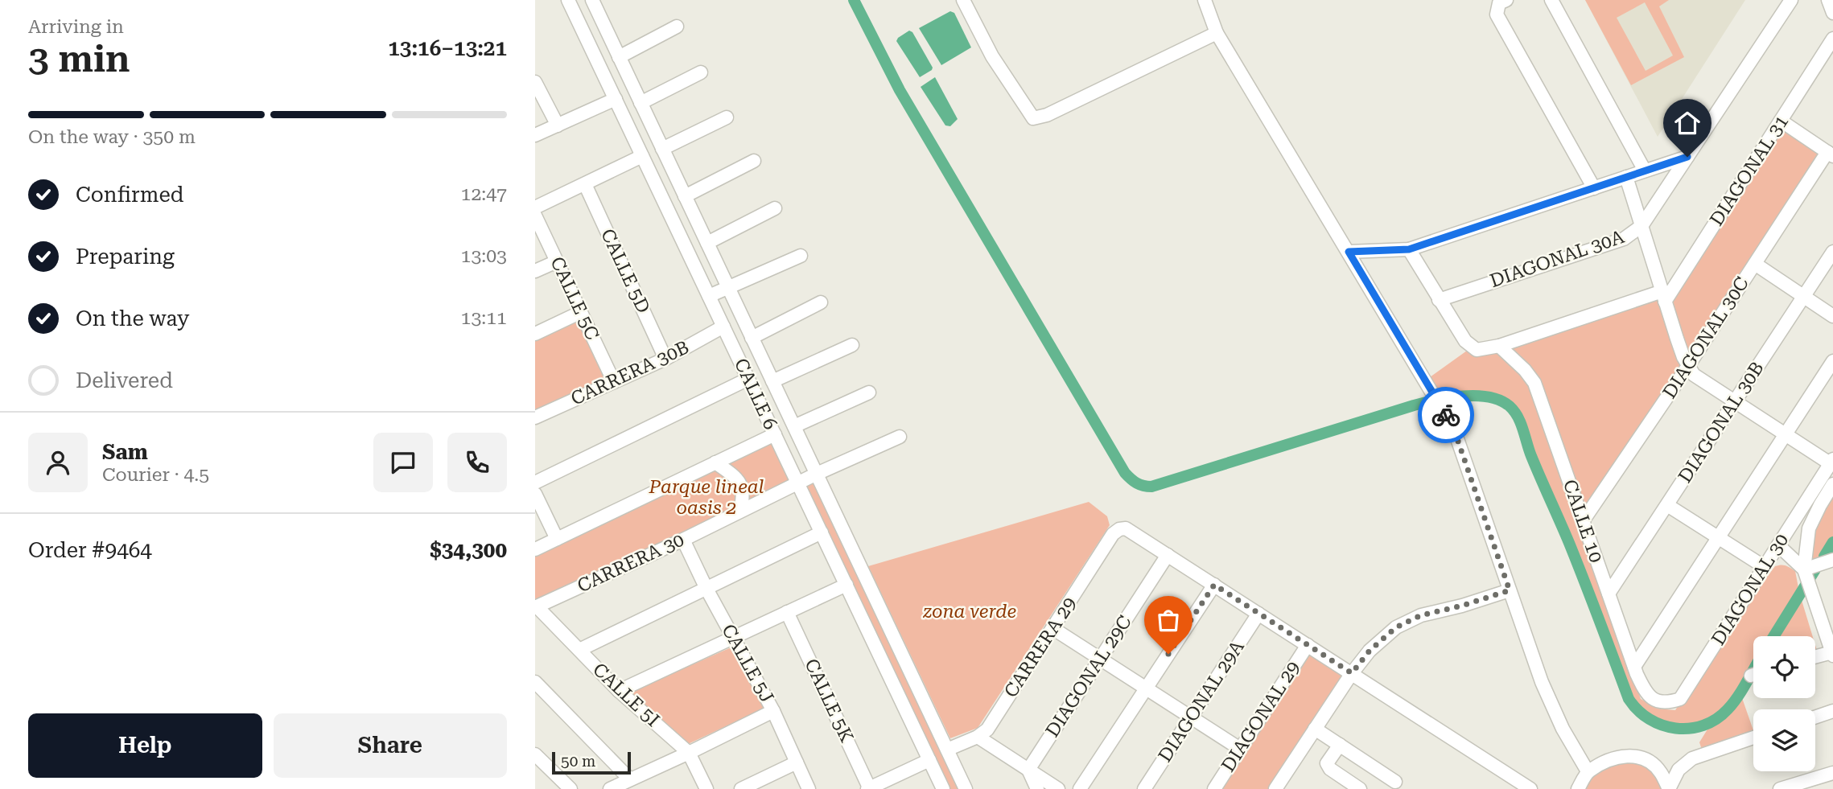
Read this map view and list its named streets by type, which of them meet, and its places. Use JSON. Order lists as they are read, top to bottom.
{
  "streets": {
    "street": [
      "DIAGONAL 31",
      "DIAGONAL 30A",
      "CALLE 5D",
      "CALLE 5C",
      "DIAGONAL 30C",
      "CARRERA 30B",
      "CALLE 6",
      "DIAGONAL 30B",
      "CALLE 10",
      "CARRERA 30",
      "DIAGONAL 30",
      "CARRERA 29",
      "CALLE 5J",
      "DIAGONAL 29C",
      "CALLE 5I",
      "CALLE 5K",
      "DIAGONAL 29A",
      "DIAGONAL 29"
    ]
  },
  "crossings": [
    ["CALLE 5D", "CARRERA 30B"],
    ["CALLE 5C", "CARRERA 30B"],
    ["DIAGONAL 30C", "CALLE 10"],
    ["CARRERA 30B", "CALLE 6"],
    ["CALLE 6", "CARRERA 30"],
    ["CALLE 6", "CARRERA 29"],
    ["DIAGONAL 30B", "CALLE 10"],
    ["CALLE 10", "DIAGONAL 30"],
    ["CARRERA 30", "CALLE 5J"],
    ["CARRERA 30", "CALLE 5I"],
    ["CARRERA 29", "DIAGONAL 29C"]
  ],
  "parks": ["Parque lineal oasis 2", "zona verde"],
  "scale_bar": "50 m",
  "page": {
    "heading": ["3 min", "Arriving in", "13:16–13:21"],
    "panel": [
      "Sam",
      "Courier · 4.5",
      "Order #9464",
      "$34,300"
    ],
    "bar": "On the way · 350 m",
    "list": [
      ["Confirmed", "12:47"],
      ["Preparing", "13:03"],
      ["On the way", "13:11"],
      "Delivered"
    ],
    "buttons": ["Help", "Share"],
    "scale": "50 m"
  }
}
